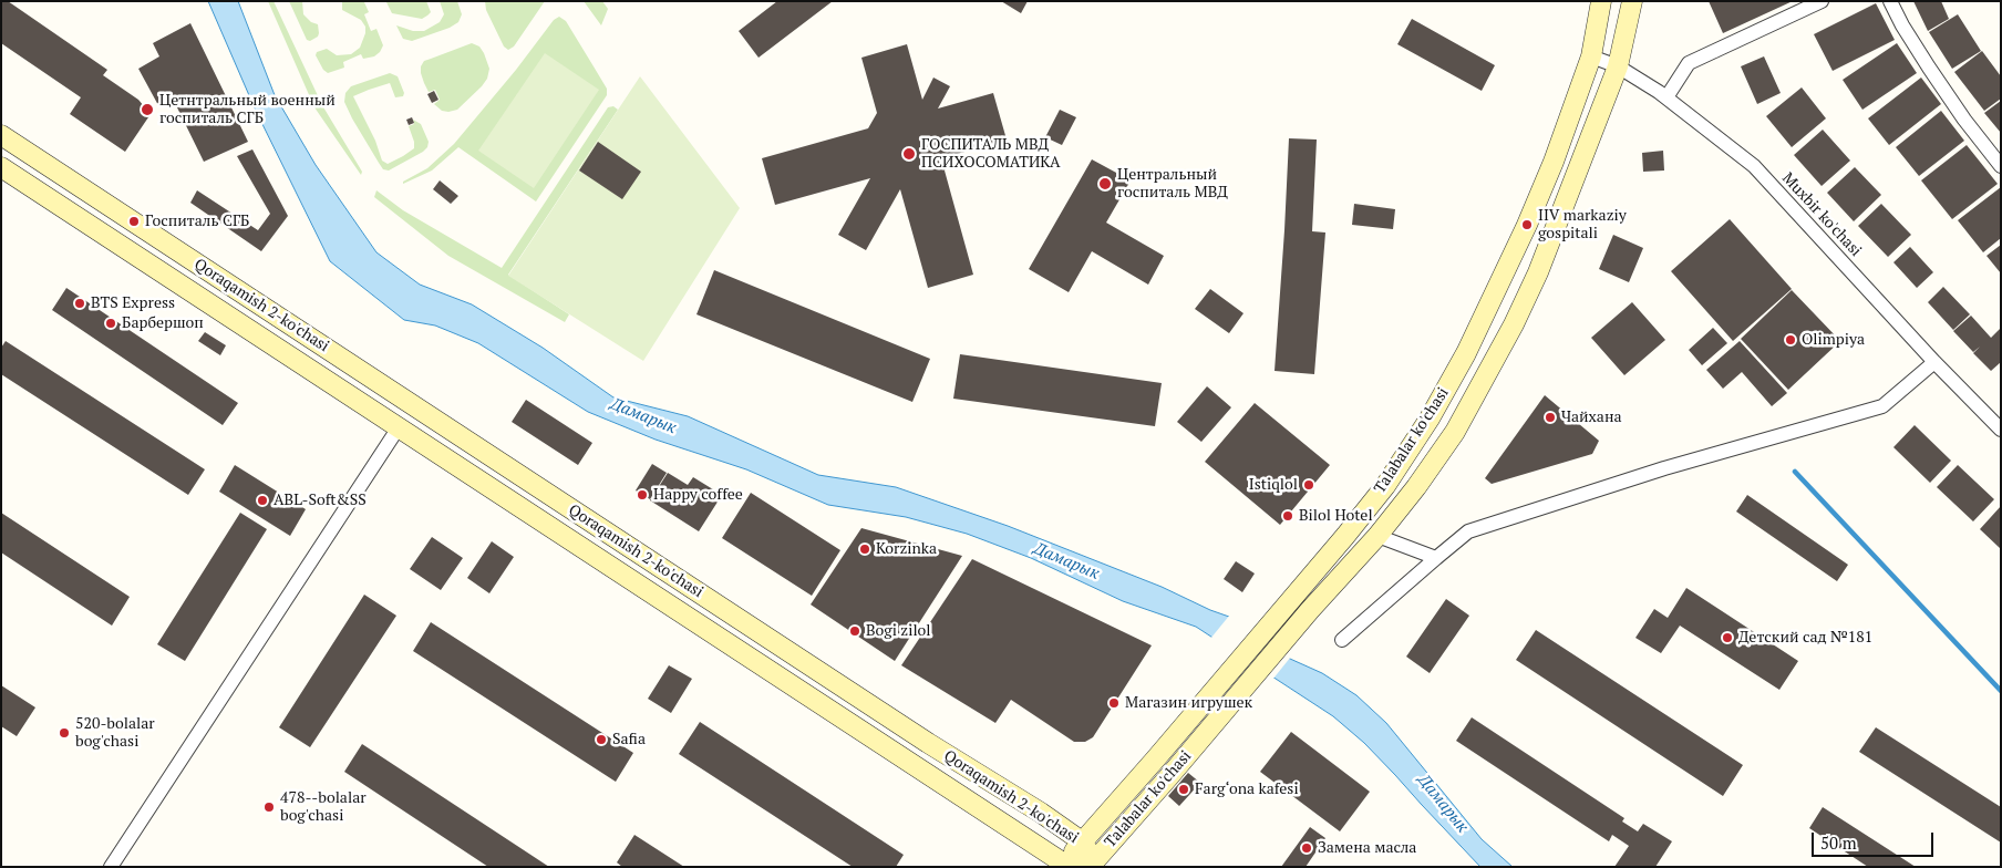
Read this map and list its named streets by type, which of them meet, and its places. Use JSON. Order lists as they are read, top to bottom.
{
  "streets": {
    "main road": ["Qoraqamish 2-ko'chasi", "Talabalar ko'chasi"],
    "street": ["Muxbir ko'chasi"]
  },
  "crossings": [
    ["Muxbir ko'chasi", "Talabalar ko'chasi"],
    ["Qoraqamish 2-ko'chasi", "Talabalar ko'chasi"]
  ],
  "water": ["Дамарык"],
  "places": [
    "Цетнтральный военный госпиталь СГБ",
    "ГОСПИТАЛЬ МВД ПСИХОСОМАТИКА",
    "Центральный госпиталь МВД",
    "Госпиталь СГБ",
    "IIV markaziy gospitali",
    "BTS Express",
    "Барбершоп",
    "Olimpiya",
    "Чайхана",
    "Istiqlol",
    "Happy coffee",
    "ABL-Soft&SS",
    "Bilol Hotel",
    "Korzinka",
    "Bogi zilol",
    "Детский сад №181",
    "Магазин игрушек",
    "520-bolalar bog'chasi",
    "Safia",
    "Farg‘ona kafesi",
    "478--bolalar bog'chasi",
    "Замена масла"
  ],
  "scale_bar": "50 m"
}
